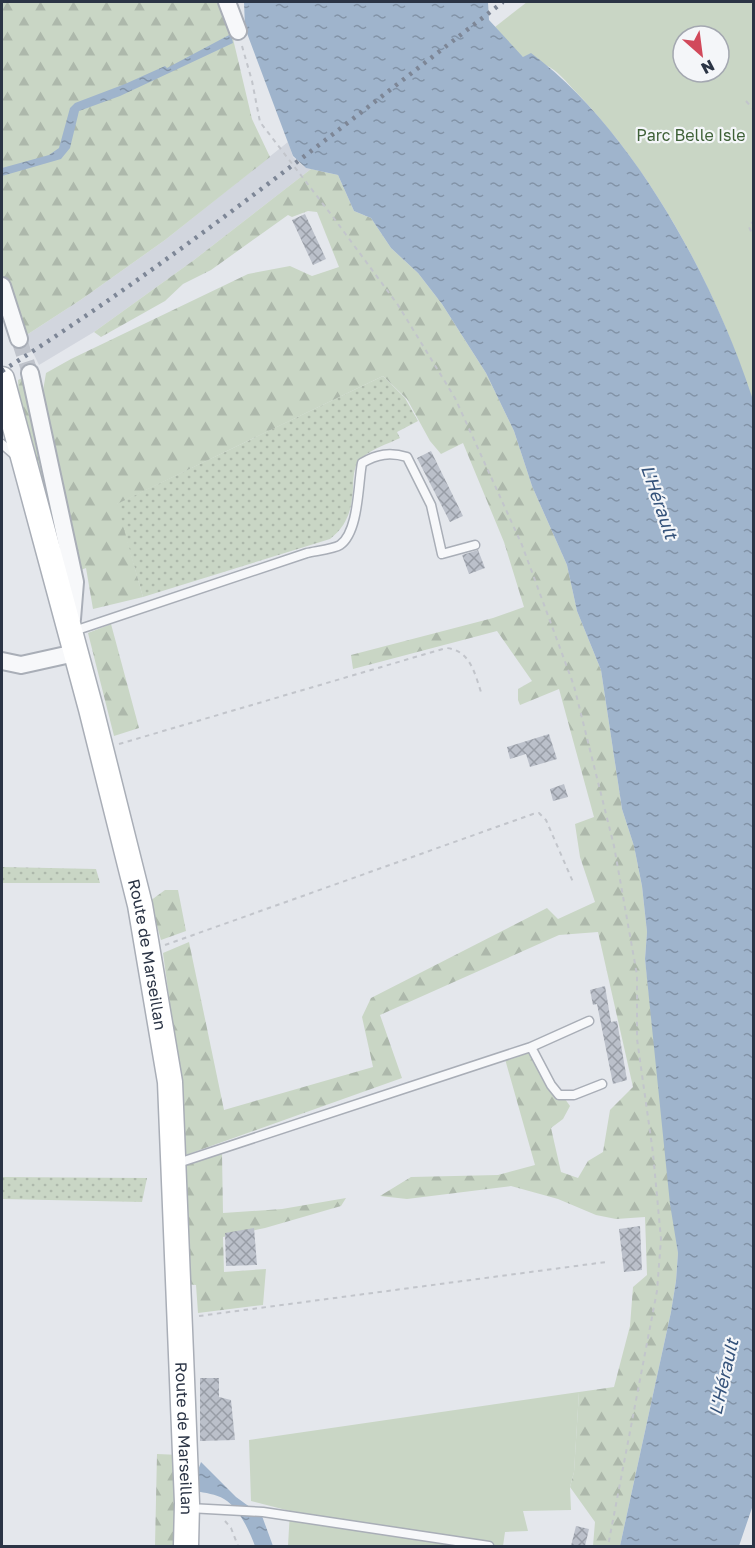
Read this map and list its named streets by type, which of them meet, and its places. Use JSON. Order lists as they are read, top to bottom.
{
  "streets": {
    "main road": ["Route de Marseillan"]
  },
  "water": ["L'Hérault"],
  "parks": ["Parc Belle Isle"],
  "north": "bottom right"
}
